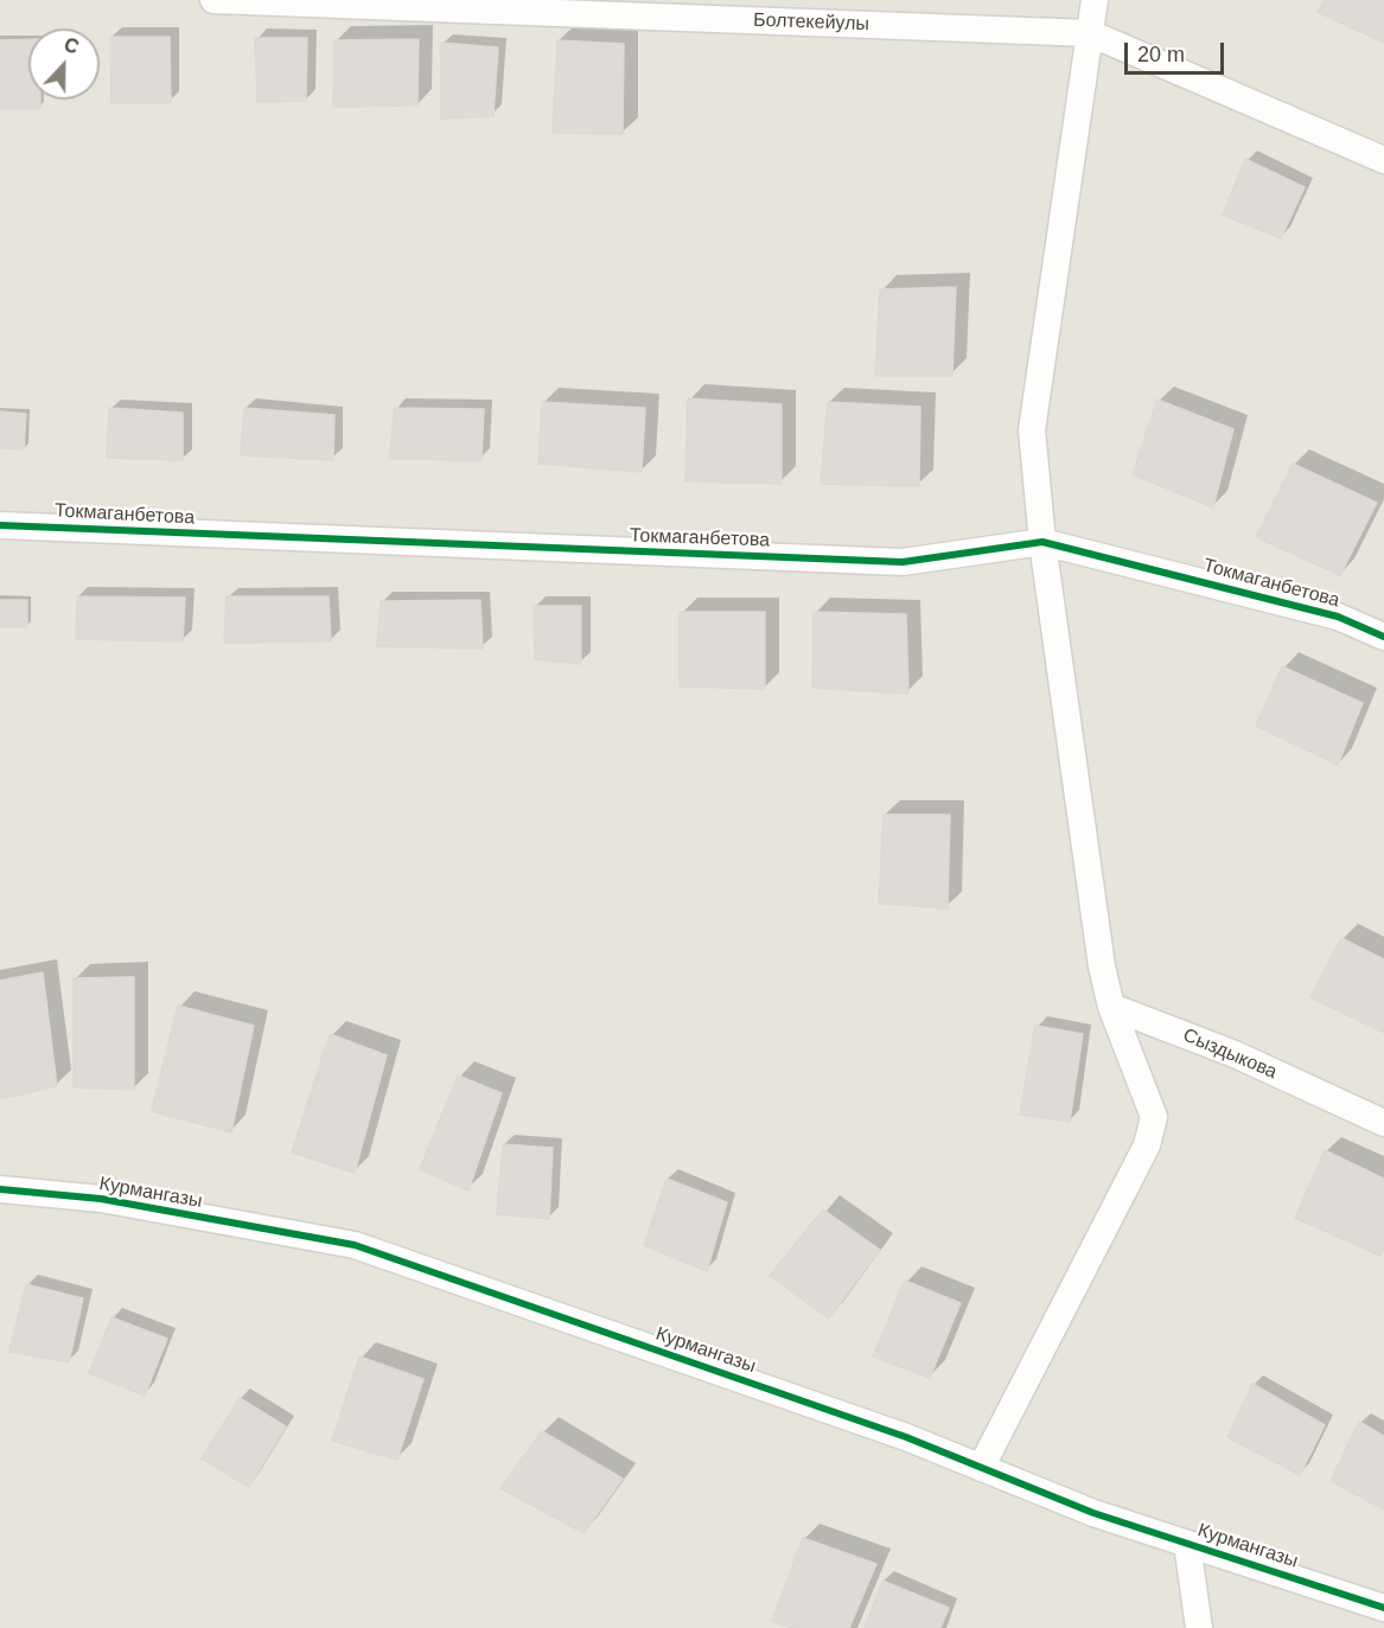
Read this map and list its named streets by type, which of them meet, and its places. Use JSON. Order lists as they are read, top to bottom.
{
  "streets": {
    "street": [
      "Болтекейулы",
      "Токмаганбетова",
      "Сыздыкова",
      "Курмангазы"
    ]
  },
  "scale_bar": "20 m",
  "north": "top"
}
